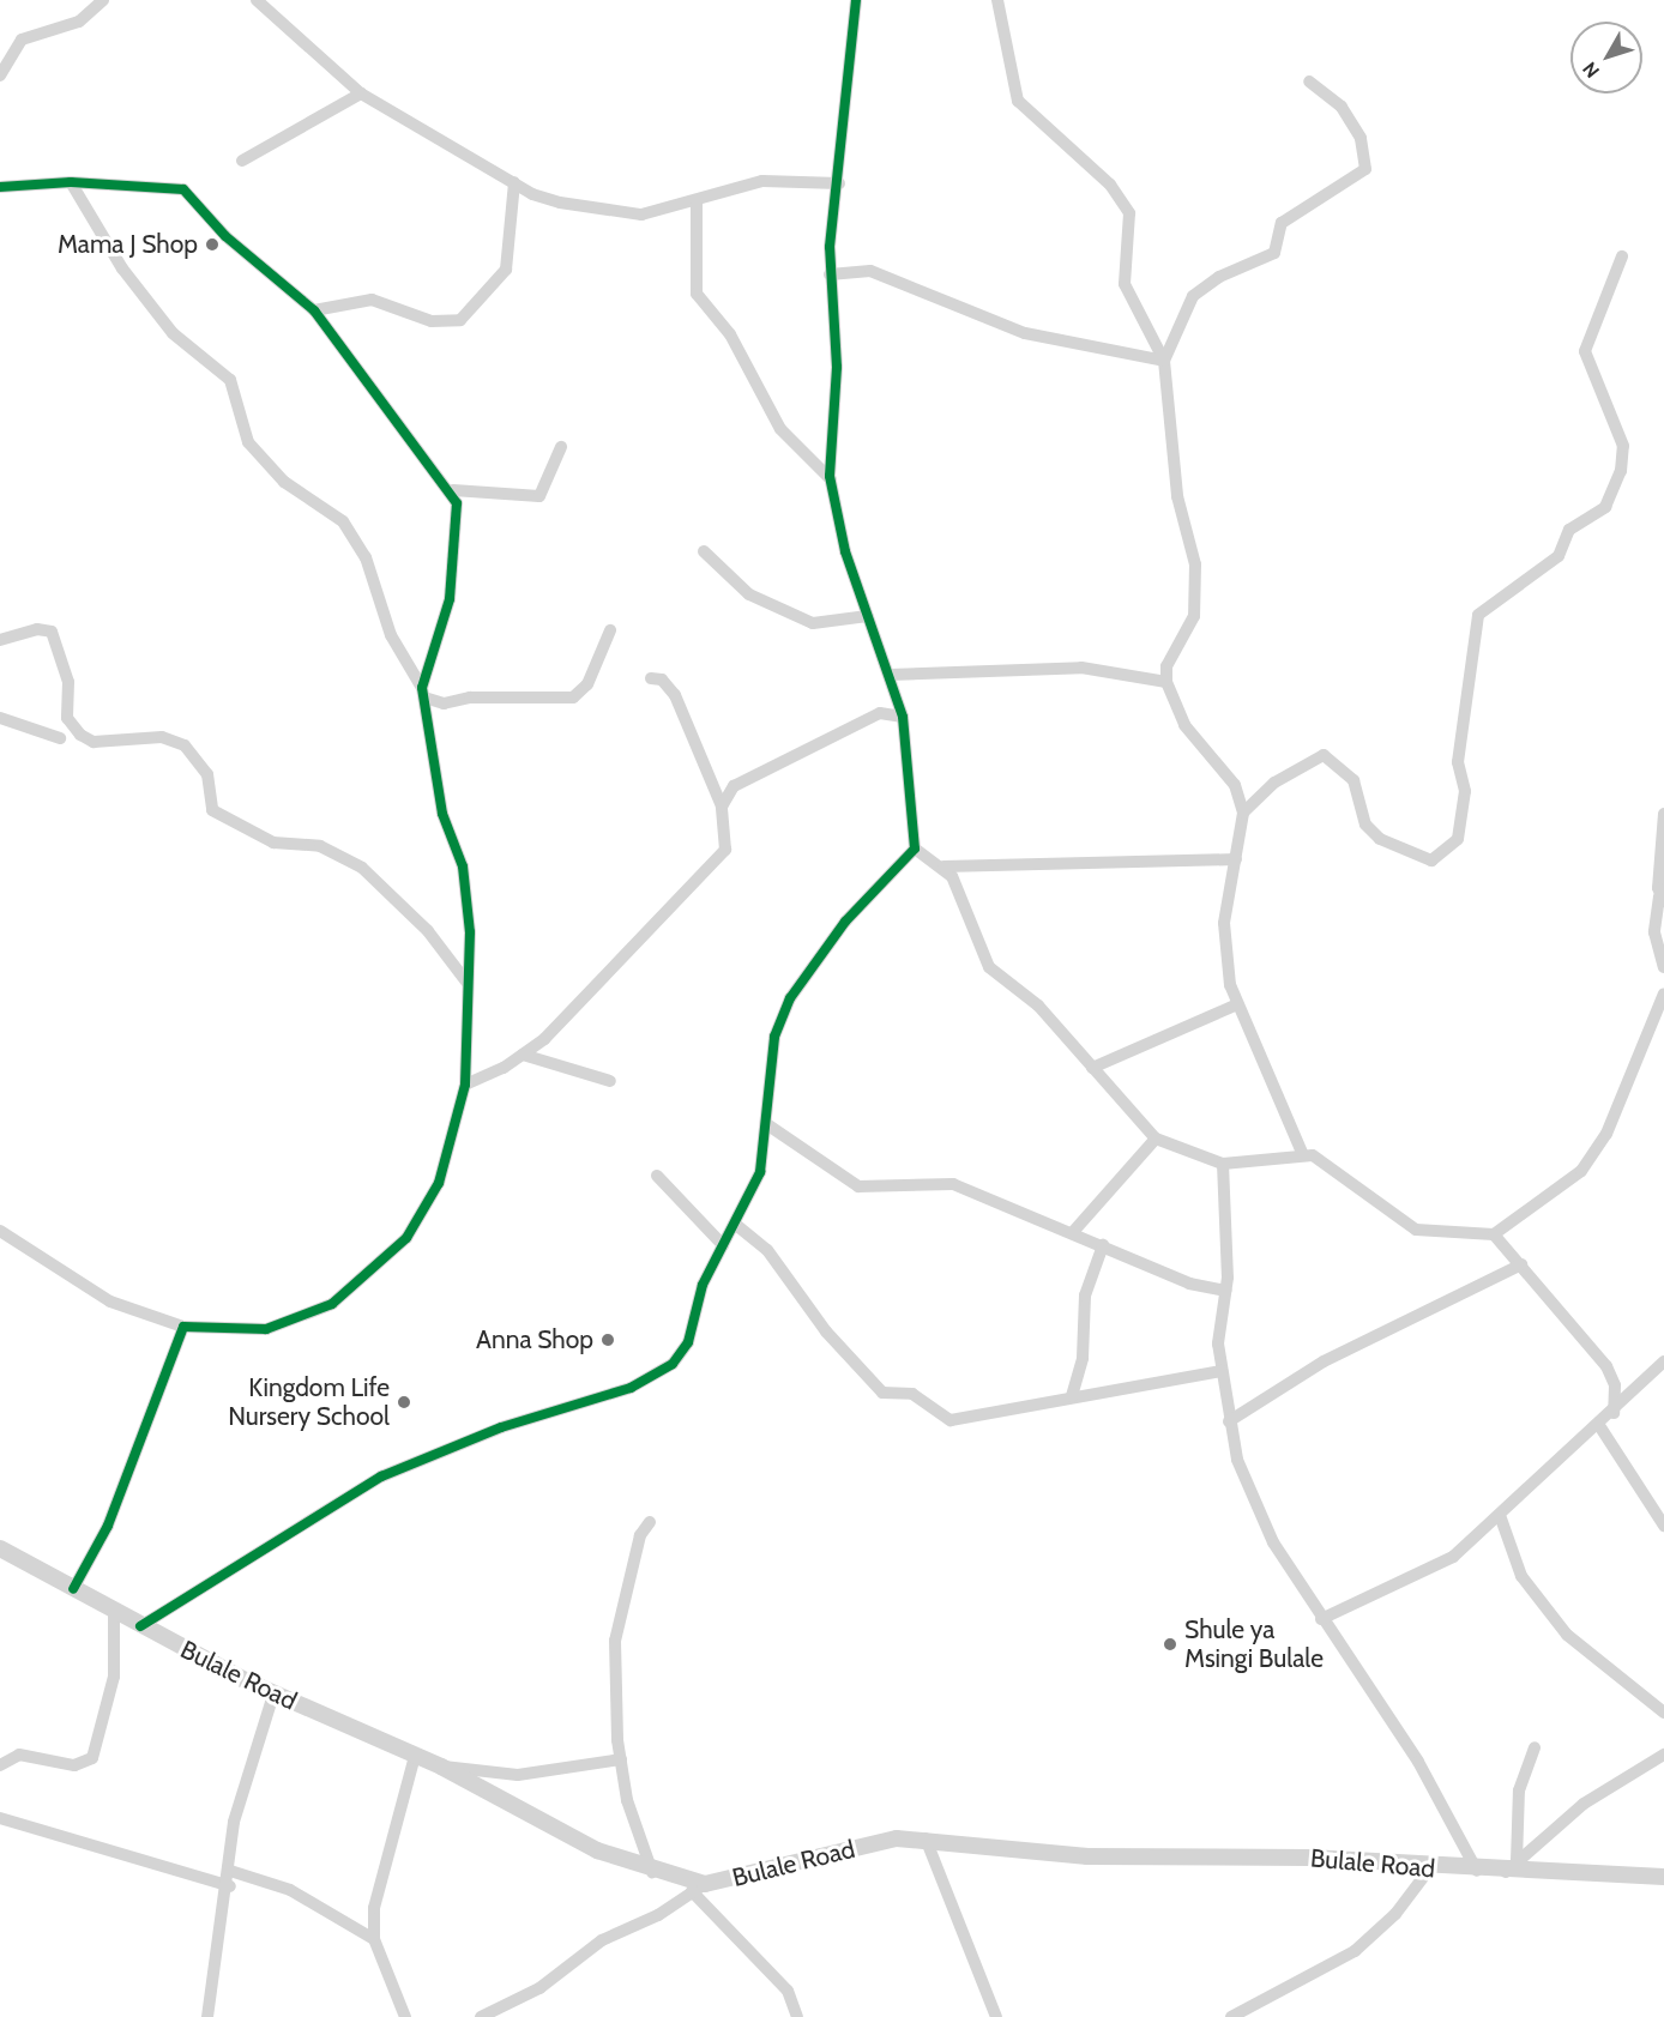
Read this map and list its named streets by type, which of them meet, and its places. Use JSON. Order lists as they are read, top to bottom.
{
  "streets": {
    "street": ["Bulale Road"]
  },
  "places": [
    "Mama J Shop",
    "Anna Shop",
    "Kingdom Life Nursery School",
    "Shule ya Msingi Bulale"
  ],
  "north": "bottom left"
}
